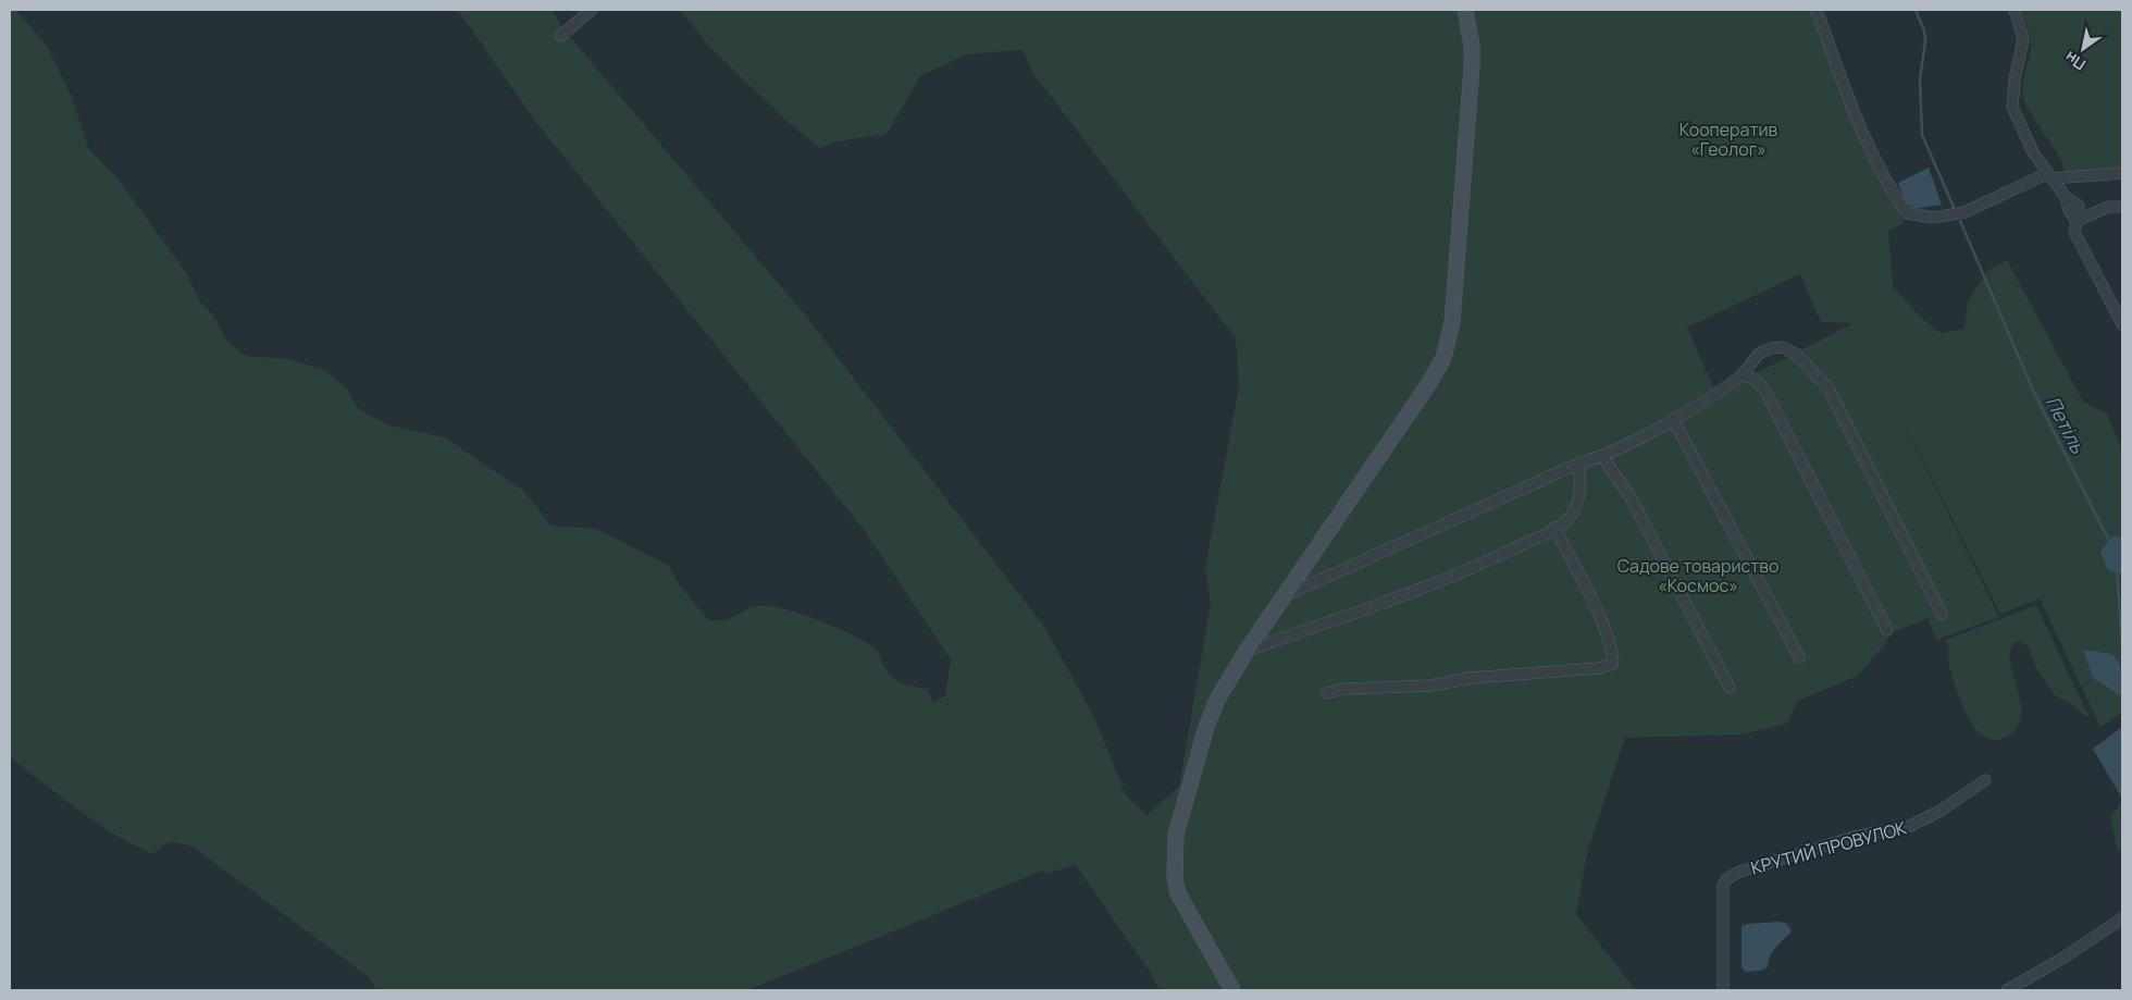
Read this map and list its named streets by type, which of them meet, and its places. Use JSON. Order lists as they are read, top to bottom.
{
  "streets": {
    "street": ["КРУТИЙ ПРОВУЛОК"]
  },
  "water": ["Петіль"],
  "parks": ["Кооператив «Геолог»", "Садове товариство «Космос»"],
  "north": "bottom left"
}
